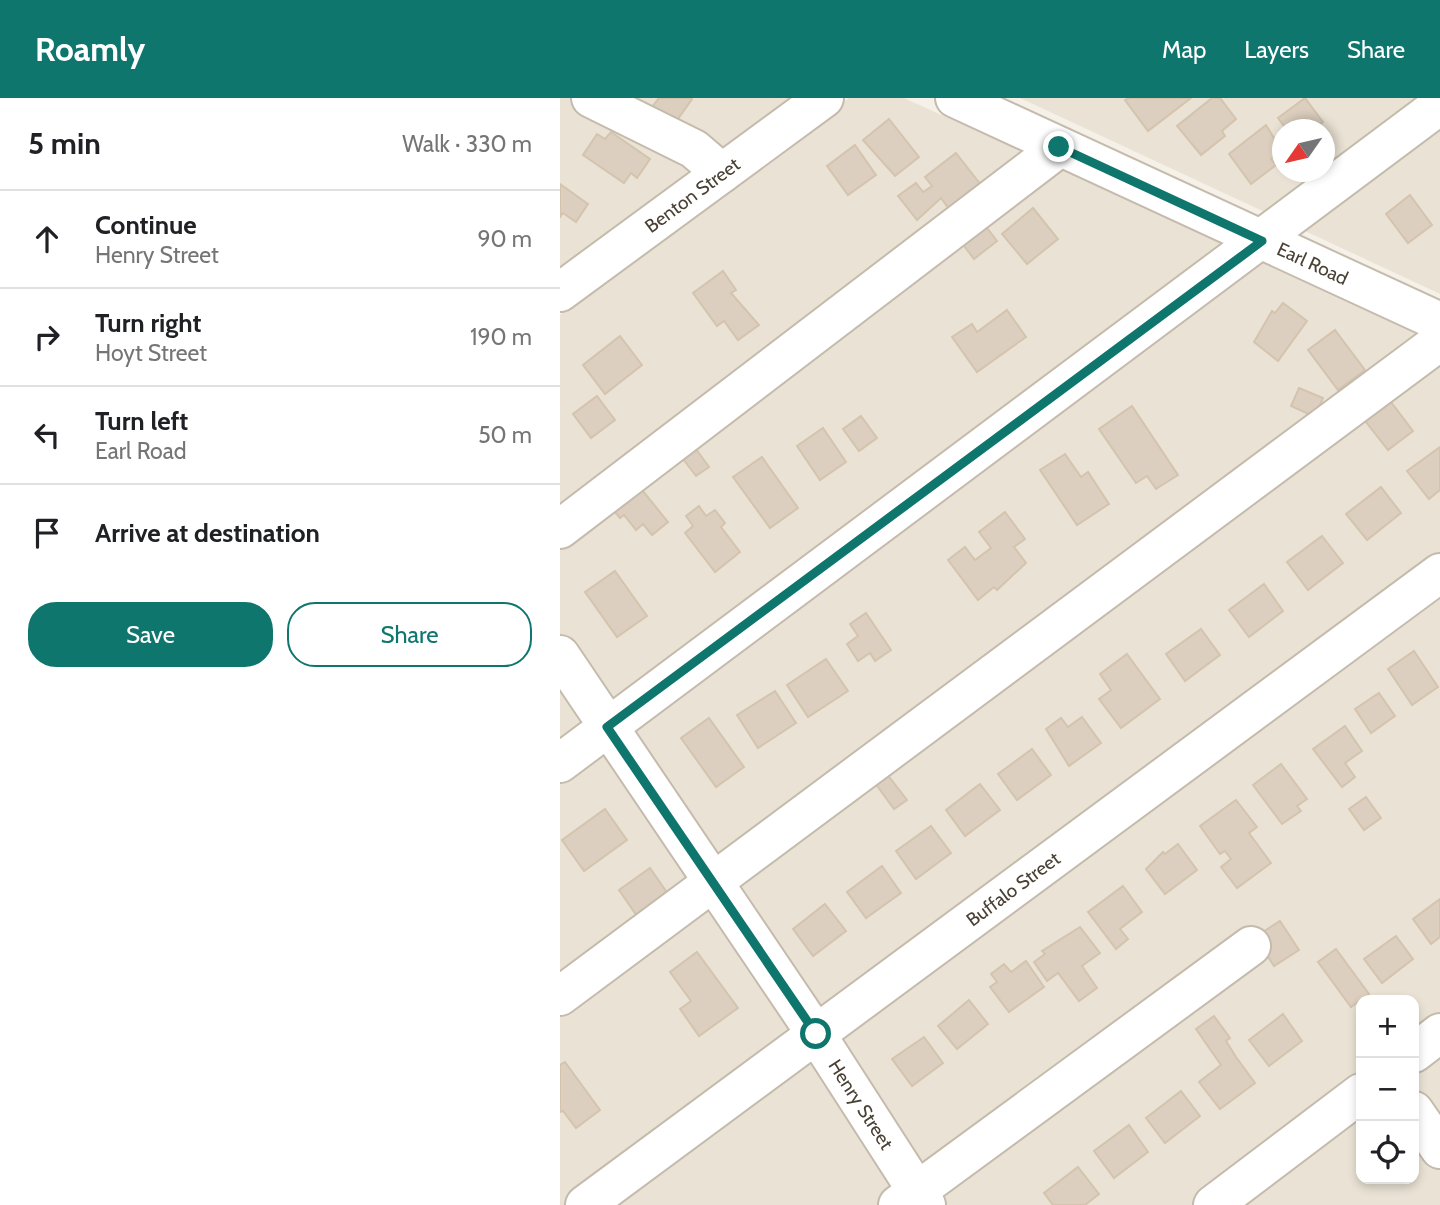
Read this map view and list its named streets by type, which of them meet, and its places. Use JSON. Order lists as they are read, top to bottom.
{
  "streets": {
    "street": [
      "Benton Street",
      "Earl Road",
      "Buffalo Street",
      "Henry Street"
    ]
  },
  "crossings": [
    ["Buffalo Street", "Henry Street"]
  ],
  "north": "bottom left",
  "page": {
    "header": "Roamly",
    "nav": ["Map", "Layers", "Share"],
    "heading": ["5 min", "Walk · 330 m"],
    "list": [
      ["Continue", "Henry Street", "90 m"],
      ["Turn right", "Hoyt Street", "190 m"],
      ["Turn left", "Earl Road", "50 m"],
      "Arrive at destination"
    ],
    "buttons": ["Save", "Share"],
    "map_buttons": ["+", "−"]
  }
}
